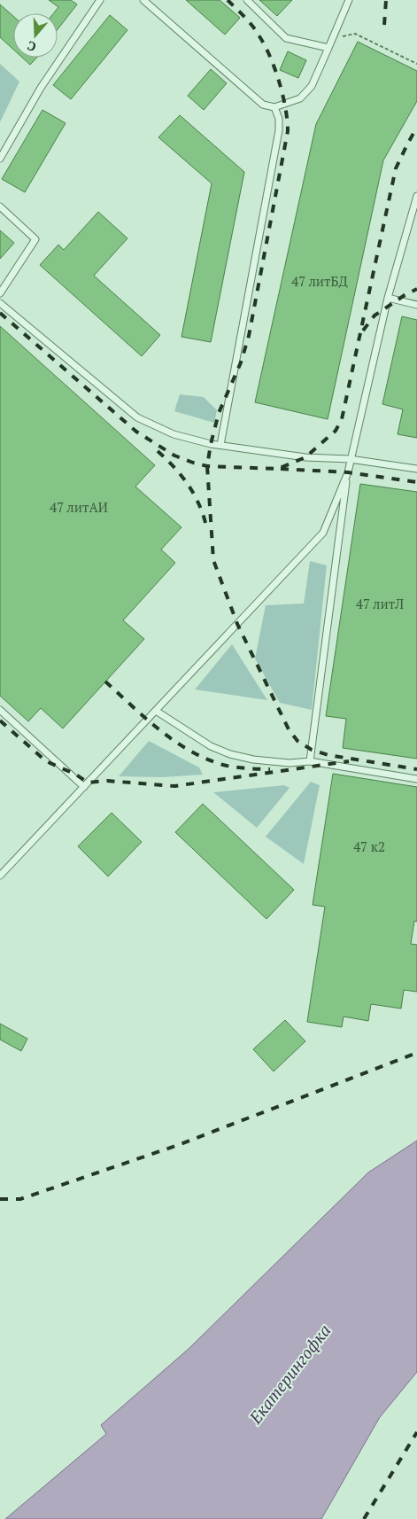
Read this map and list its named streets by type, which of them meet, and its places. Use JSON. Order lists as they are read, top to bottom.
{
  "water": ["Екатерингофка"],
  "house_numbers": [
    "47 литБД",
    "47 литАИ",
    "47 литЛ",
    "47 к2"
  ],
  "north": "bottom"
}
